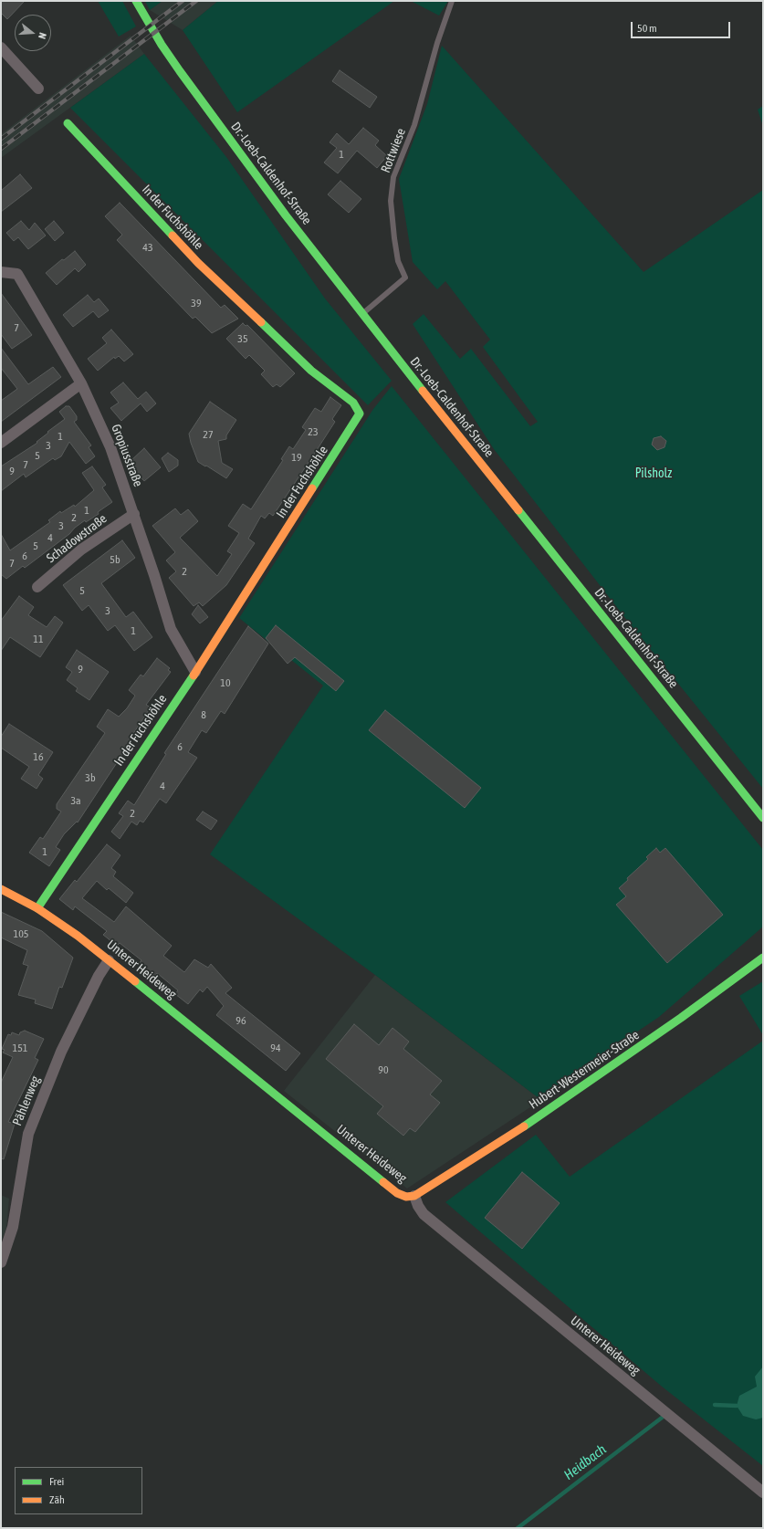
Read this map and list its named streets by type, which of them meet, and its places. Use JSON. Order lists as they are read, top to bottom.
{
  "streets": {
    "street": [
      "Dr.-Loeb-Caldenhof-Straße",
      "In der Fuchshöhle",
      "Gropiusstraße",
      "Schadowstraße",
      "Unterer Heideweg",
      "Hubert-Westermeier-Straße",
      "Pählenweg"
    ],
    "lane": ["Rottwiese"]
  },
  "crossings": [
    ["Rottwiese", "Dr.-Loeb-Caldenhof-Straße"],
    ["In der Fuchshöhle", "Gropiusstraße"],
    ["In der Fuchshöhle", "Unterer Heideweg"],
    ["Gropiusstraße", "Schadowstraße"],
    ["Unterer Heideweg", "Hubert-Westermeier-Straße"],
    ["Unterer Heideweg", "Pählenweg"]
  ],
  "water": ["Heidbach"],
  "parks": ["Pilsholz"],
  "house_numbers": [
    "1",
    "43",
    "39",
    "7",
    "35",
    "23",
    "27",
    "1",
    "3",
    "5",
    "19",
    "7",
    "9",
    "1",
    "2",
    "3",
    "4",
    "5",
    "6",
    "5b",
    "7",
    "2",
    "5",
    "3",
    "1",
    "11",
    "9",
    "10",
    "8",
    "6",
    "16",
    "3b",
    "4",
    "3a",
    "2",
    "1",
    "105",
    "96",
    "151",
    "94",
    "90"
  ],
  "legend": ["Frei", "Zäh"],
  "scale_bar": "50 m",
  "north": "right"
}
